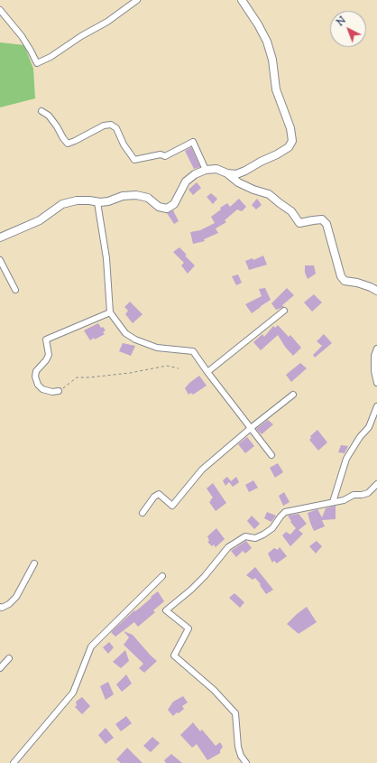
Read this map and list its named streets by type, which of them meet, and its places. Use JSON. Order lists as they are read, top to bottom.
{
  "north": "top left"
}
